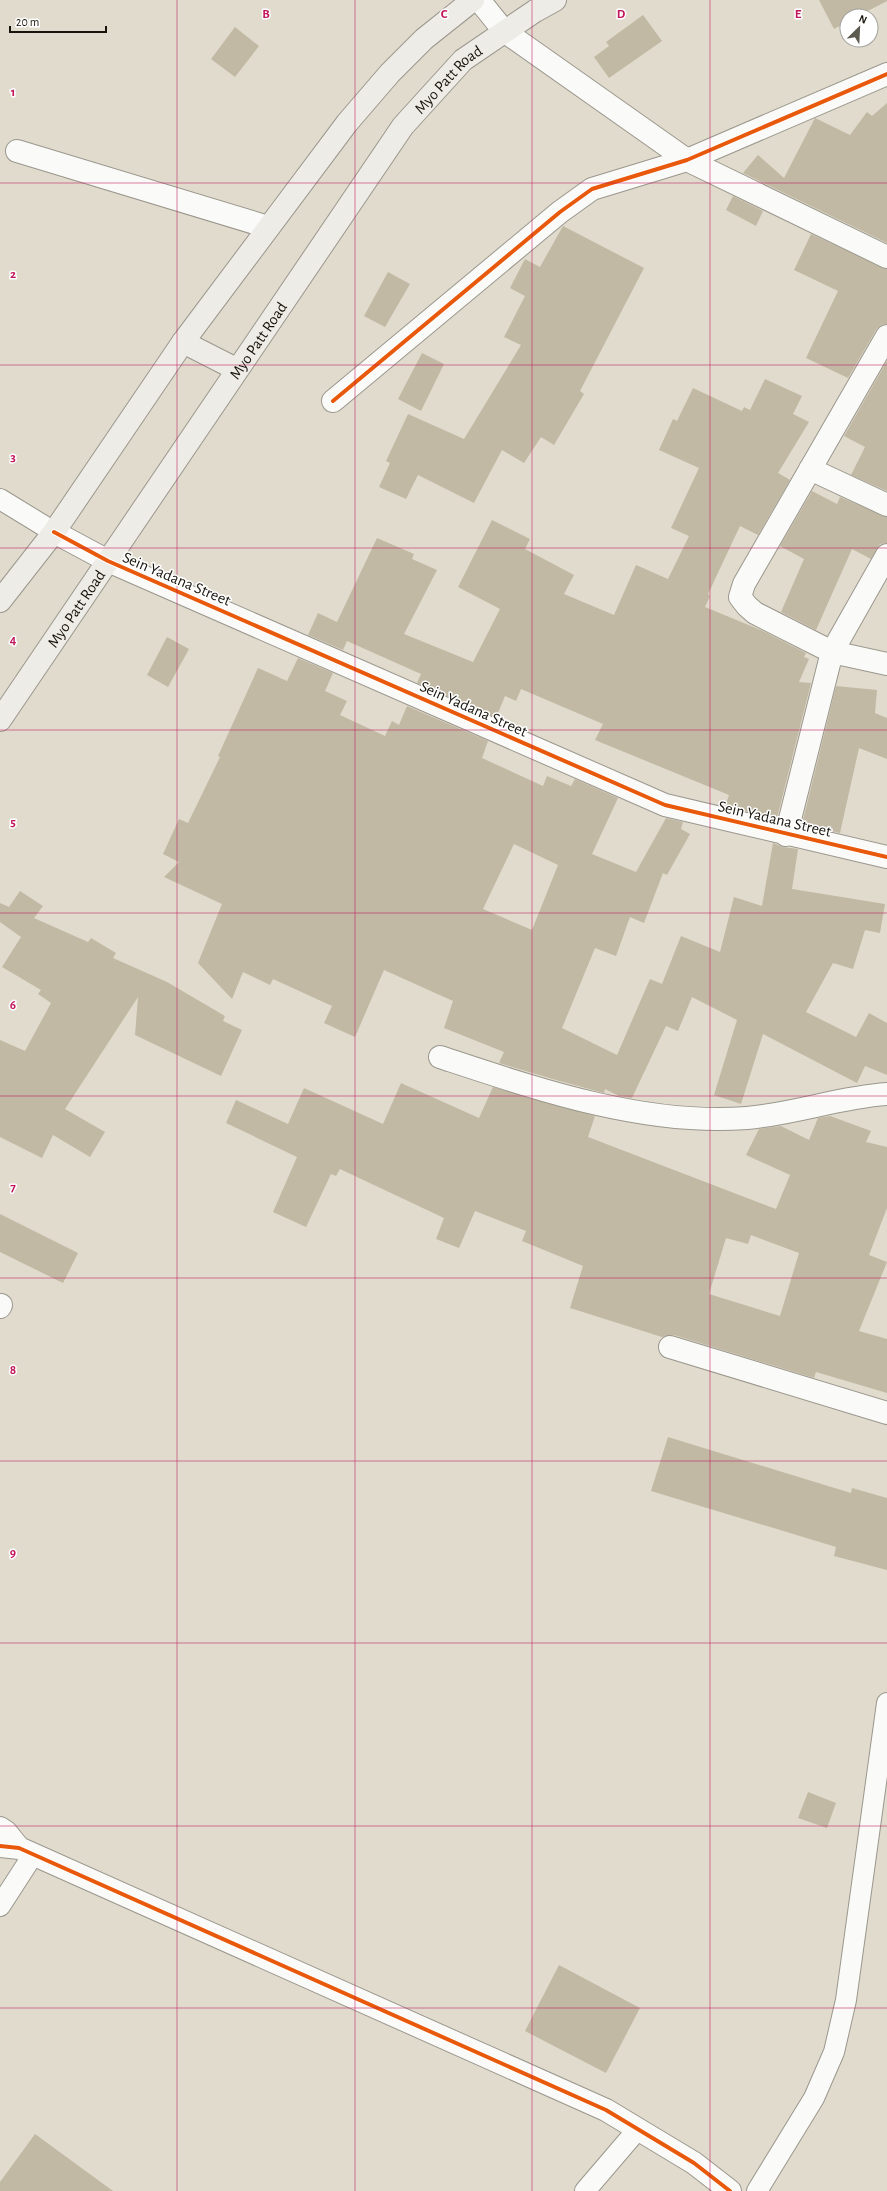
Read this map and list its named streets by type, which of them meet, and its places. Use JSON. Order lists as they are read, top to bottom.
{
  "streets": {
    "main road": ["Myo Patt Road"],
    "street": ["Sein Yadana Street"]
  },
  "crossings": [
    ["Myo Patt Road", "Sein Yadana Street"]
  ],
  "scale_bar": "20 m",
  "north": "top right",
  "grid": {
    "columns": [
      "B",
      "C",
      "D",
      "E"
    ],
    "rows": [
      "1",
      "2",
      "3",
      "4",
      "5",
      "6",
      "7",
      "8",
      "9"
    ]
  }
}
